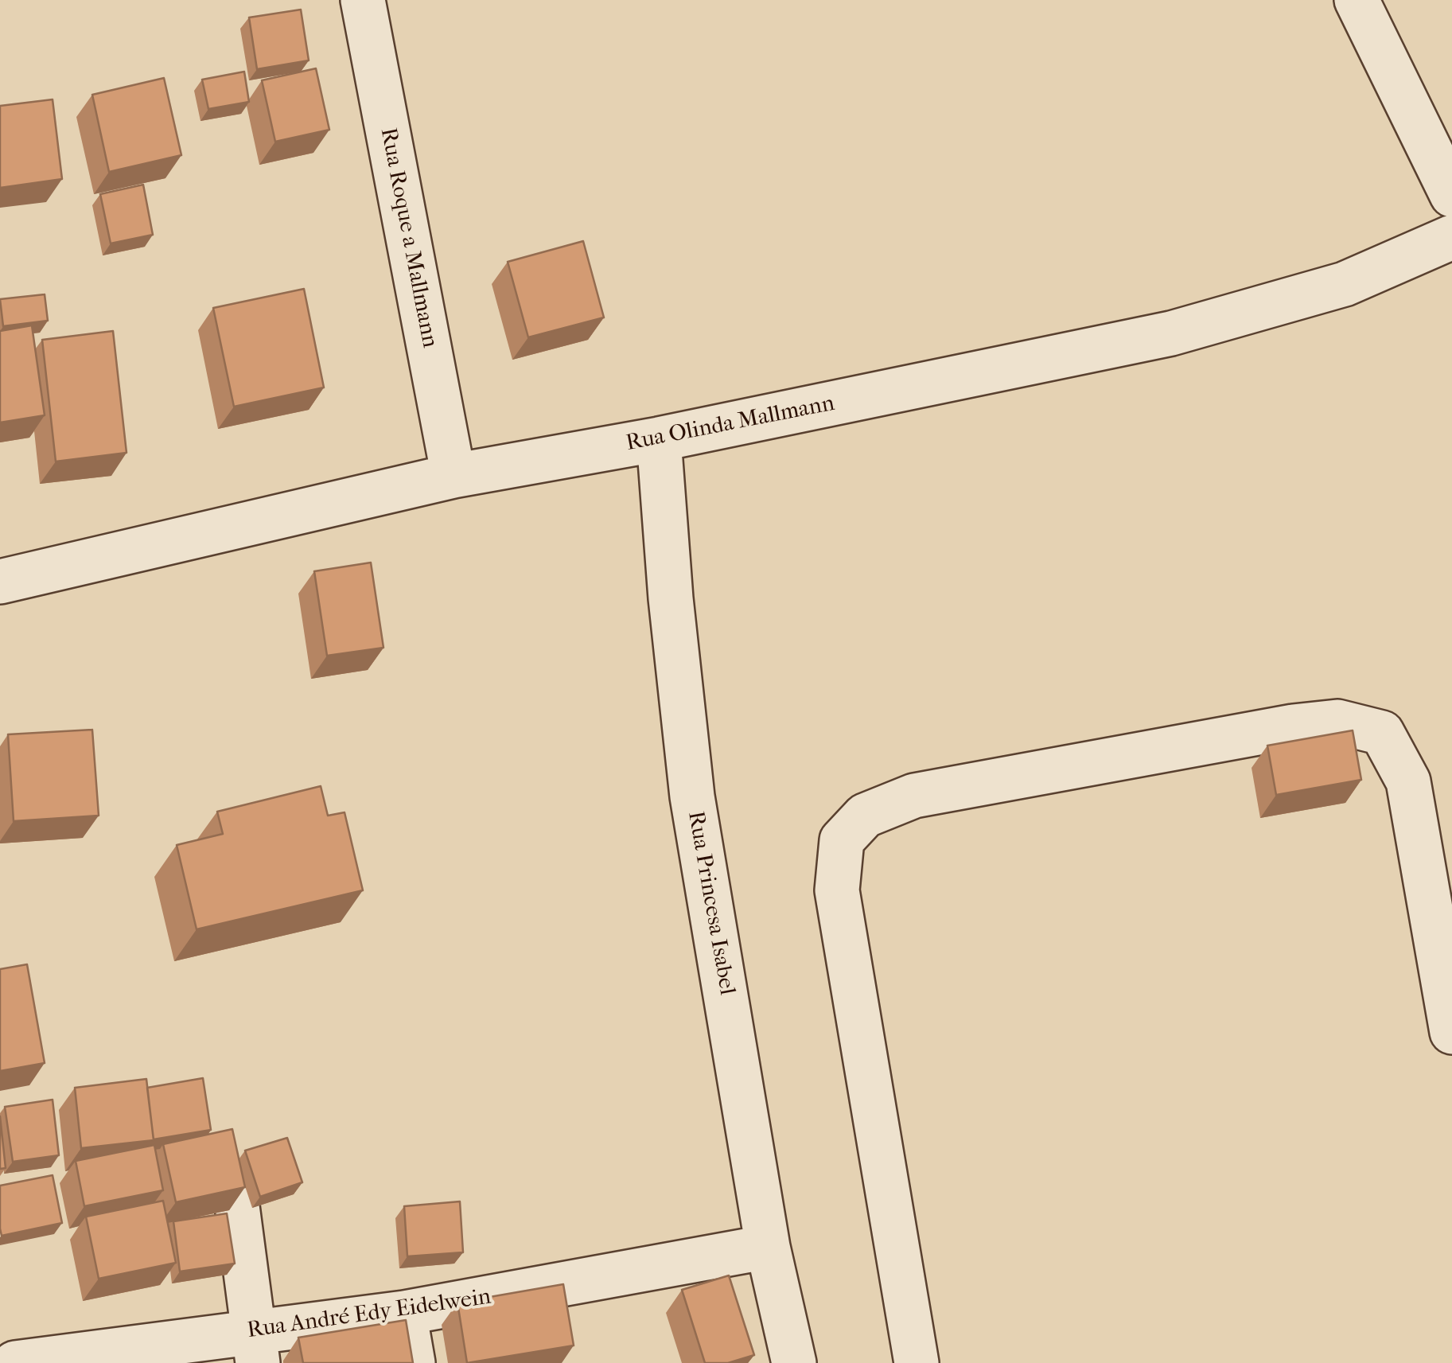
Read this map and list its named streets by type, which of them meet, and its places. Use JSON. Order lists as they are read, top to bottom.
{
  "streets": {
    "street": [
      "Rua Roque a Mallmann",
      "Rua Olinda Mallmann",
      "Rua Princesa Isabel",
      "Rua André Edy Eidelwein"
    ]
  },
  "crossings": [
    ["Rua Roque a Mallmann", "Rua Olinda Mallmann"],
    ["Rua Olinda Mallmann", "Rua Princesa Isabel"],
    ["Rua Princesa Isabel", "Rua André Edy Eidelwein"]
  ]
}
